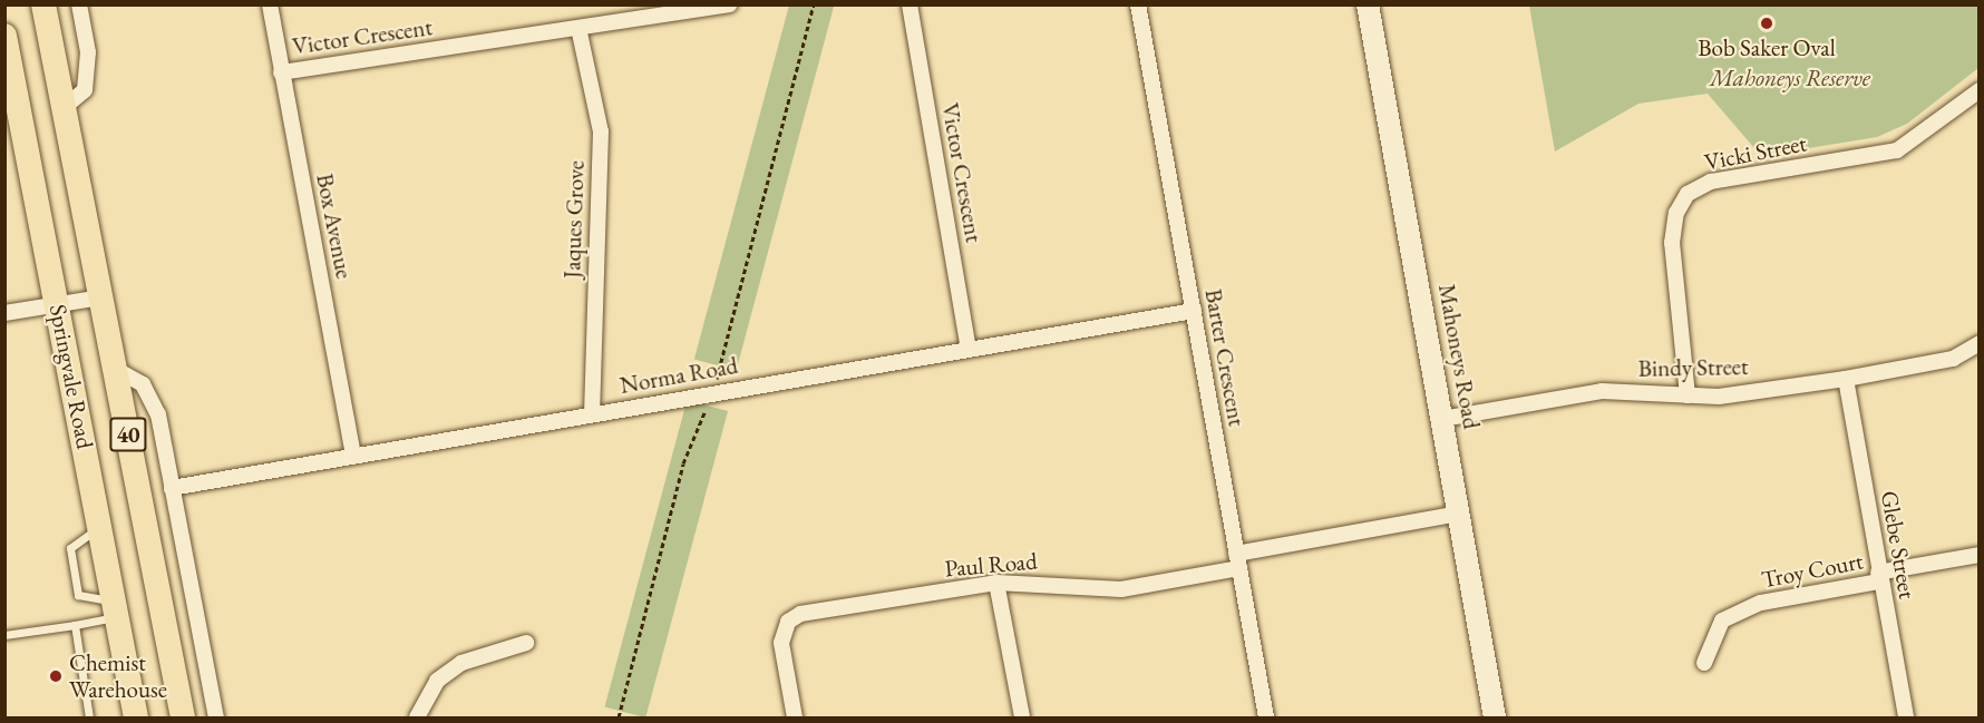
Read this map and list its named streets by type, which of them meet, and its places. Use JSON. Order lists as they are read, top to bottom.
{
  "streets": {
    "highway": ["Springvale Road", "40"],
    "main road": ["Mahoneys Road"],
    "street": [
      "Victor Crescent",
      "Vicki Street",
      "Jaques Grove",
      "Box Avenue",
      "Barter Crescent",
      "Bindy Street",
      "Norma Road",
      "Glebe Street",
      "Paul Road",
      "Troy Court"
    ]
  },
  "crossings": [
    ["Victor Crescent", "Jaques Grove"],
    ["Victor Crescent", "Box Avenue"],
    ["Victor Crescent", "Norma Road"],
    ["Vicki Street", "Bindy Street"],
    ["Jaques Grove", "Norma Road"],
    ["Box Avenue", "Norma Road"],
    ["Mahoneys Road", "Bindy Street"],
    ["Mahoneys Road", "Paul Road"],
    ["Barter Crescent", "Norma Road"],
    ["Barter Crescent", "Paul Road"],
    ["Bindy Street", "Glebe Street"],
    ["Norma Road", "Springvale Road"],
    ["Glebe Street", "Troy Court"]
  ],
  "parks": ["Mahoneys Reserve"],
  "places": ["Bob Saker Oval", "Chemist Warehouse"]
}
